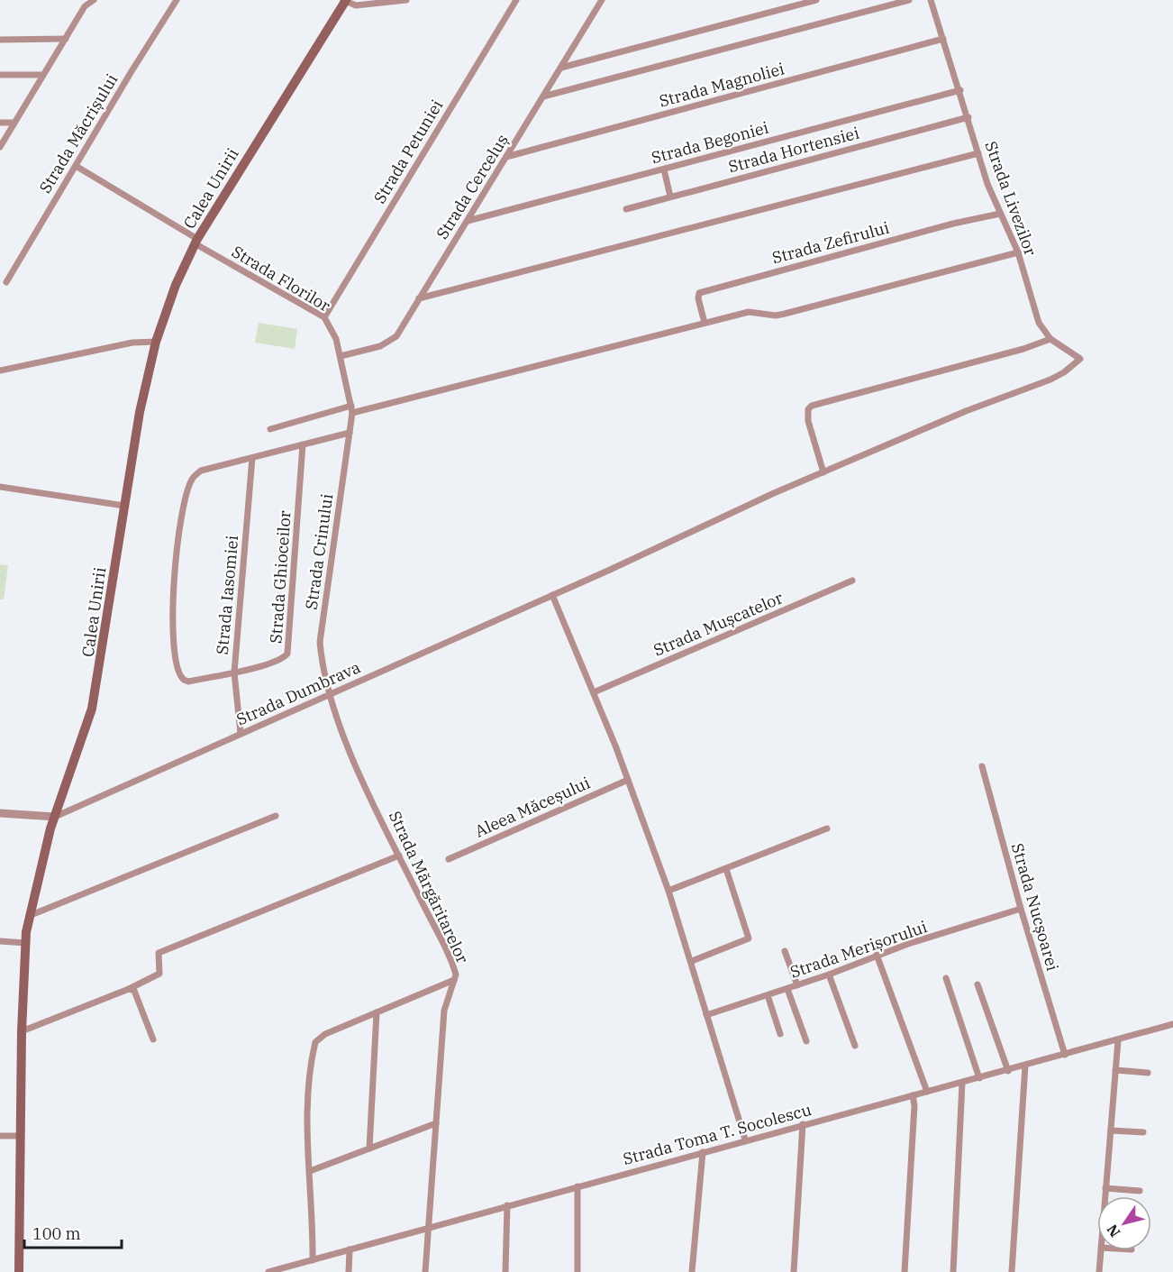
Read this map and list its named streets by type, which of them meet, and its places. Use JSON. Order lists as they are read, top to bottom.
{
  "streets": {
    "main road": ["Calea Unirii"],
    "street": [
      "Strada Magnoliei",
      "Strada Măcrișului",
      "Strada Begoniei",
      "Strada Hortensiei",
      "Strada Petuniei",
      "Strada Cerceluș",
      "Strada Livezilor",
      "Strada Zefirului",
      "Strada Florilor",
      "Strada Crinului",
      "Strada Ghioceilor",
      "Strada Iasomiei",
      "Strada Mușcatelor",
      "Strada Dumbrava",
      "Aleea Măceșului",
      "Strada Mărgăritarelor",
      "Strada Nucșoarei",
      "Strada Merișorului",
      "Strada Toma T. Socolescu"
    ]
  },
  "crossings": [
    ["Strada Magnoliei", "Strada Cerceluș"],
    ["Strada Magnoliei", "Strada Livezilor"],
    ["Strada Măcrișului", "Strada Florilor"],
    ["Strada Begoniei", "Strada Cerceluș"],
    ["Strada Begoniei", "Strada Livezilor"],
    ["Strada Hortensiei", "Strada Livezilor"],
    ["Strada Petuniei", "Strada Florilor"],
    ["Strada Cerceluș", "Strada Florilor"],
    ["Calea Unirii", "Strada Florilor"],
    ["Calea Unirii", "Strada Dumbrava"],
    ["Strada Livezilor", "Strada Zefirului"],
    ["Strada Livezilor", "Strada Dumbrava"],
    ["Strada Florilor", "Strada Crinului"],
    ["Strada Crinului", "Strada Dumbrava"],
    ["Strada Crinului", "Strada Mărgăritarelor"],
    ["Strada Ghioceilor", "Strada Iasomiei"],
    ["Strada Iasomiei", "Strada Dumbrava"],
    ["Strada Dumbrava", "Strada Mărgăritarelor"],
    ["Strada Mărgăritarelor", "Strada Toma T. Socolescu"],
    ["Strada Nucșoarei", "Strada Merișorului"],
    ["Strada Nucșoarei", "Strada Toma T. Socolescu"]
  ],
  "scale_bar": "100 m",
  "north": "bottom left"
}
